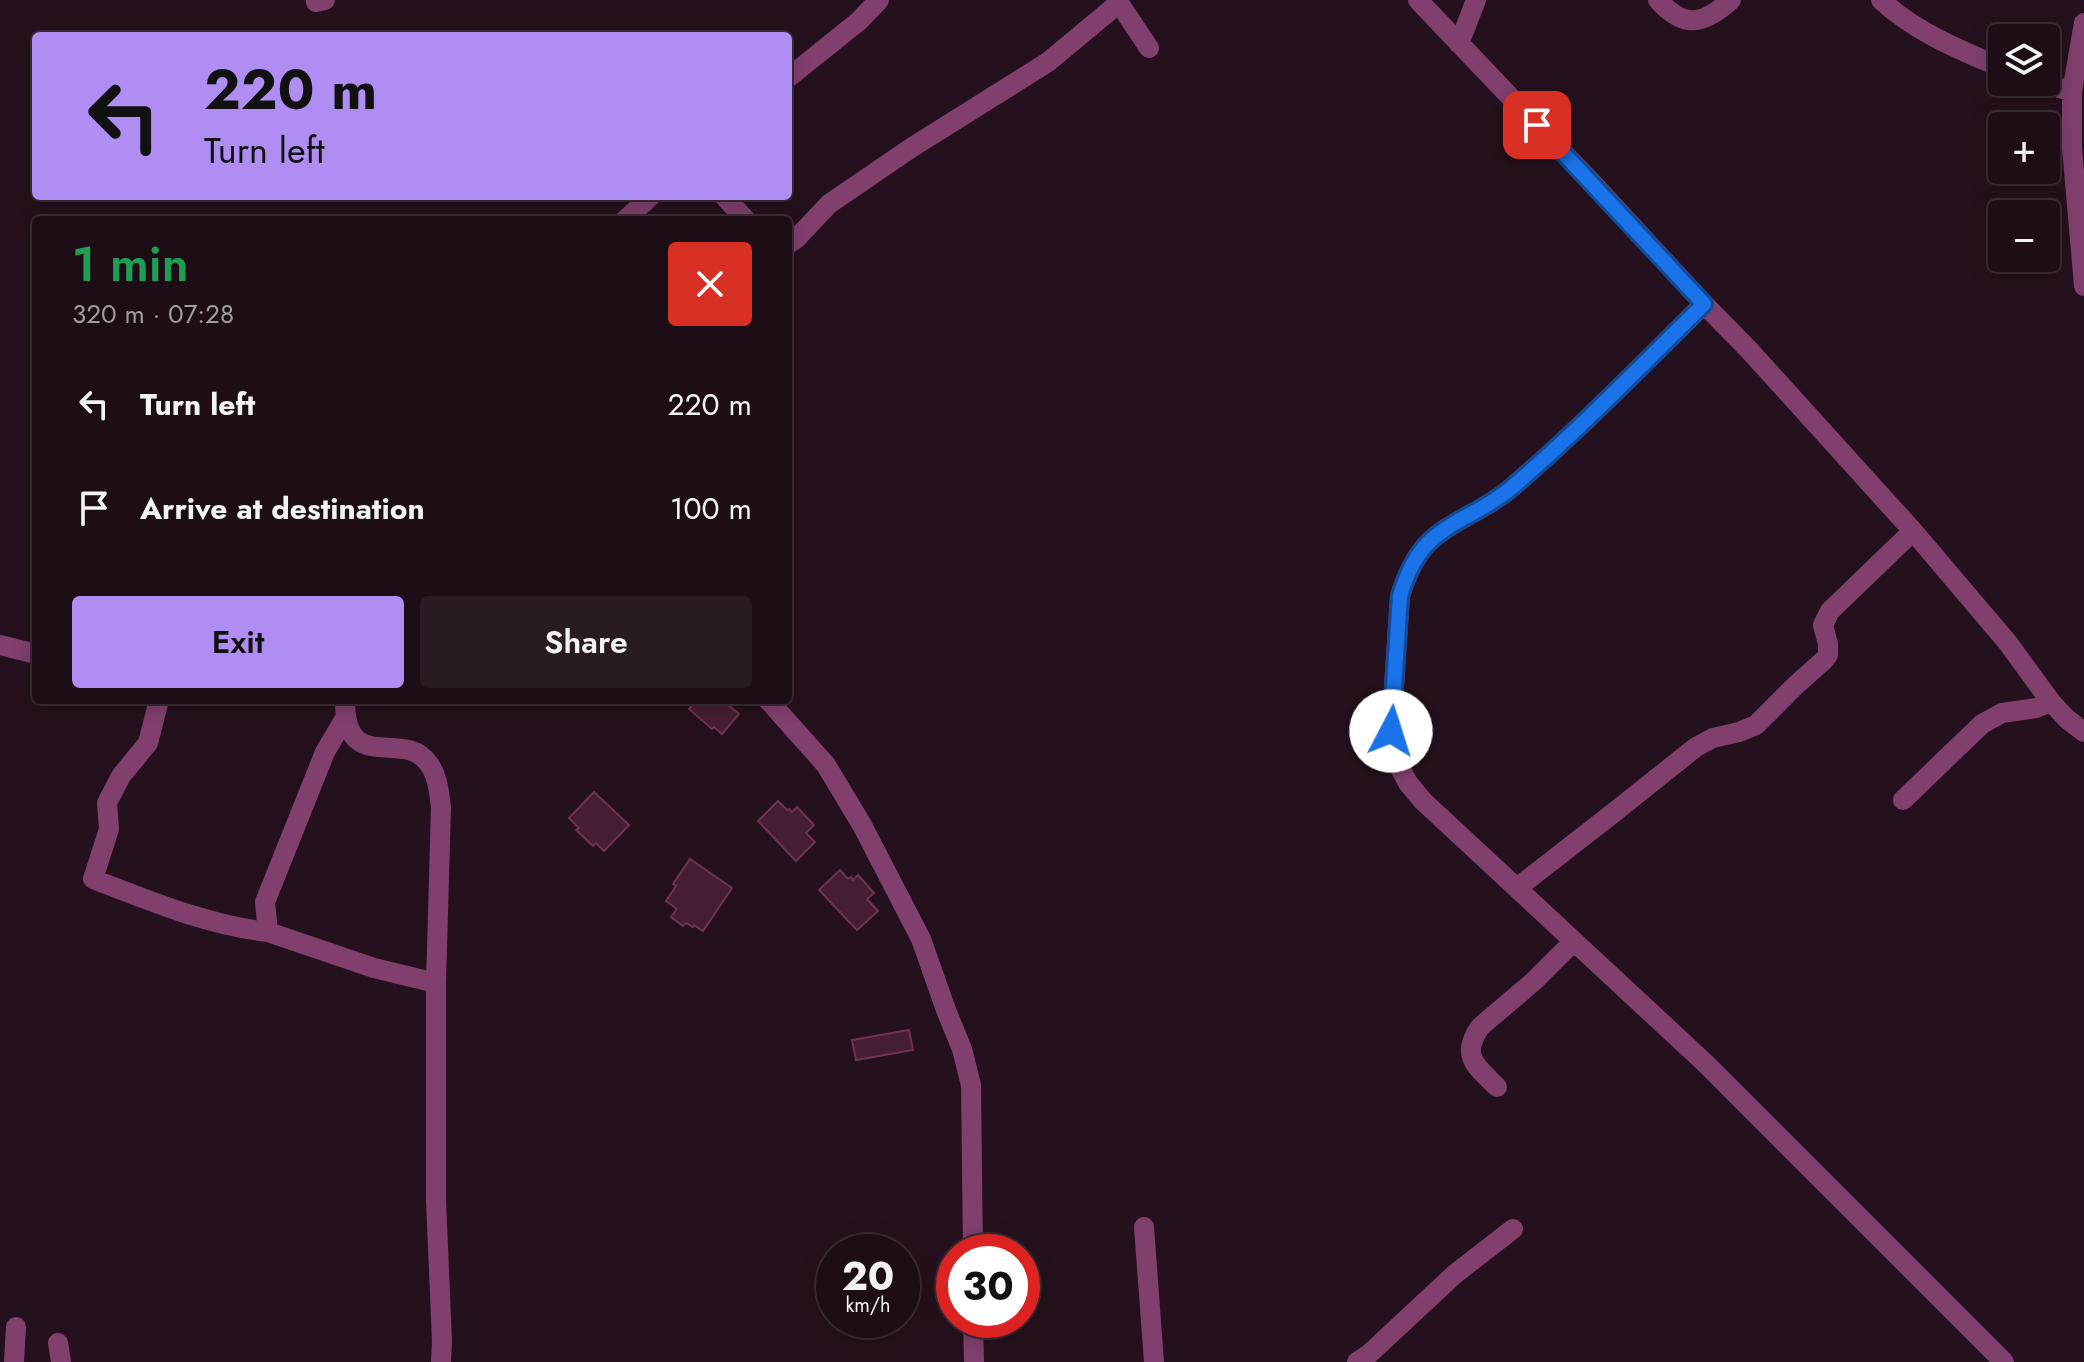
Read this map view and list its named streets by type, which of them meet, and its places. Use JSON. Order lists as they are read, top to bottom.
{
  "page": {
    "map_buttons": ["+", "−"],
    "turn": ["220 m", "Turn left"],
    "heading": ["1 min", "320 m · 07:28"],
    "list": [
      {
        "name": "Turn left",
        "value": "220 m"
      },
      {
        "name": "Arrive at destination",
        "value": "100 m"
      }
    ],
    "buttons": ["Exit", "Share"],
    "speed": "20 km/h",
    "limit": "30"
  }
}
